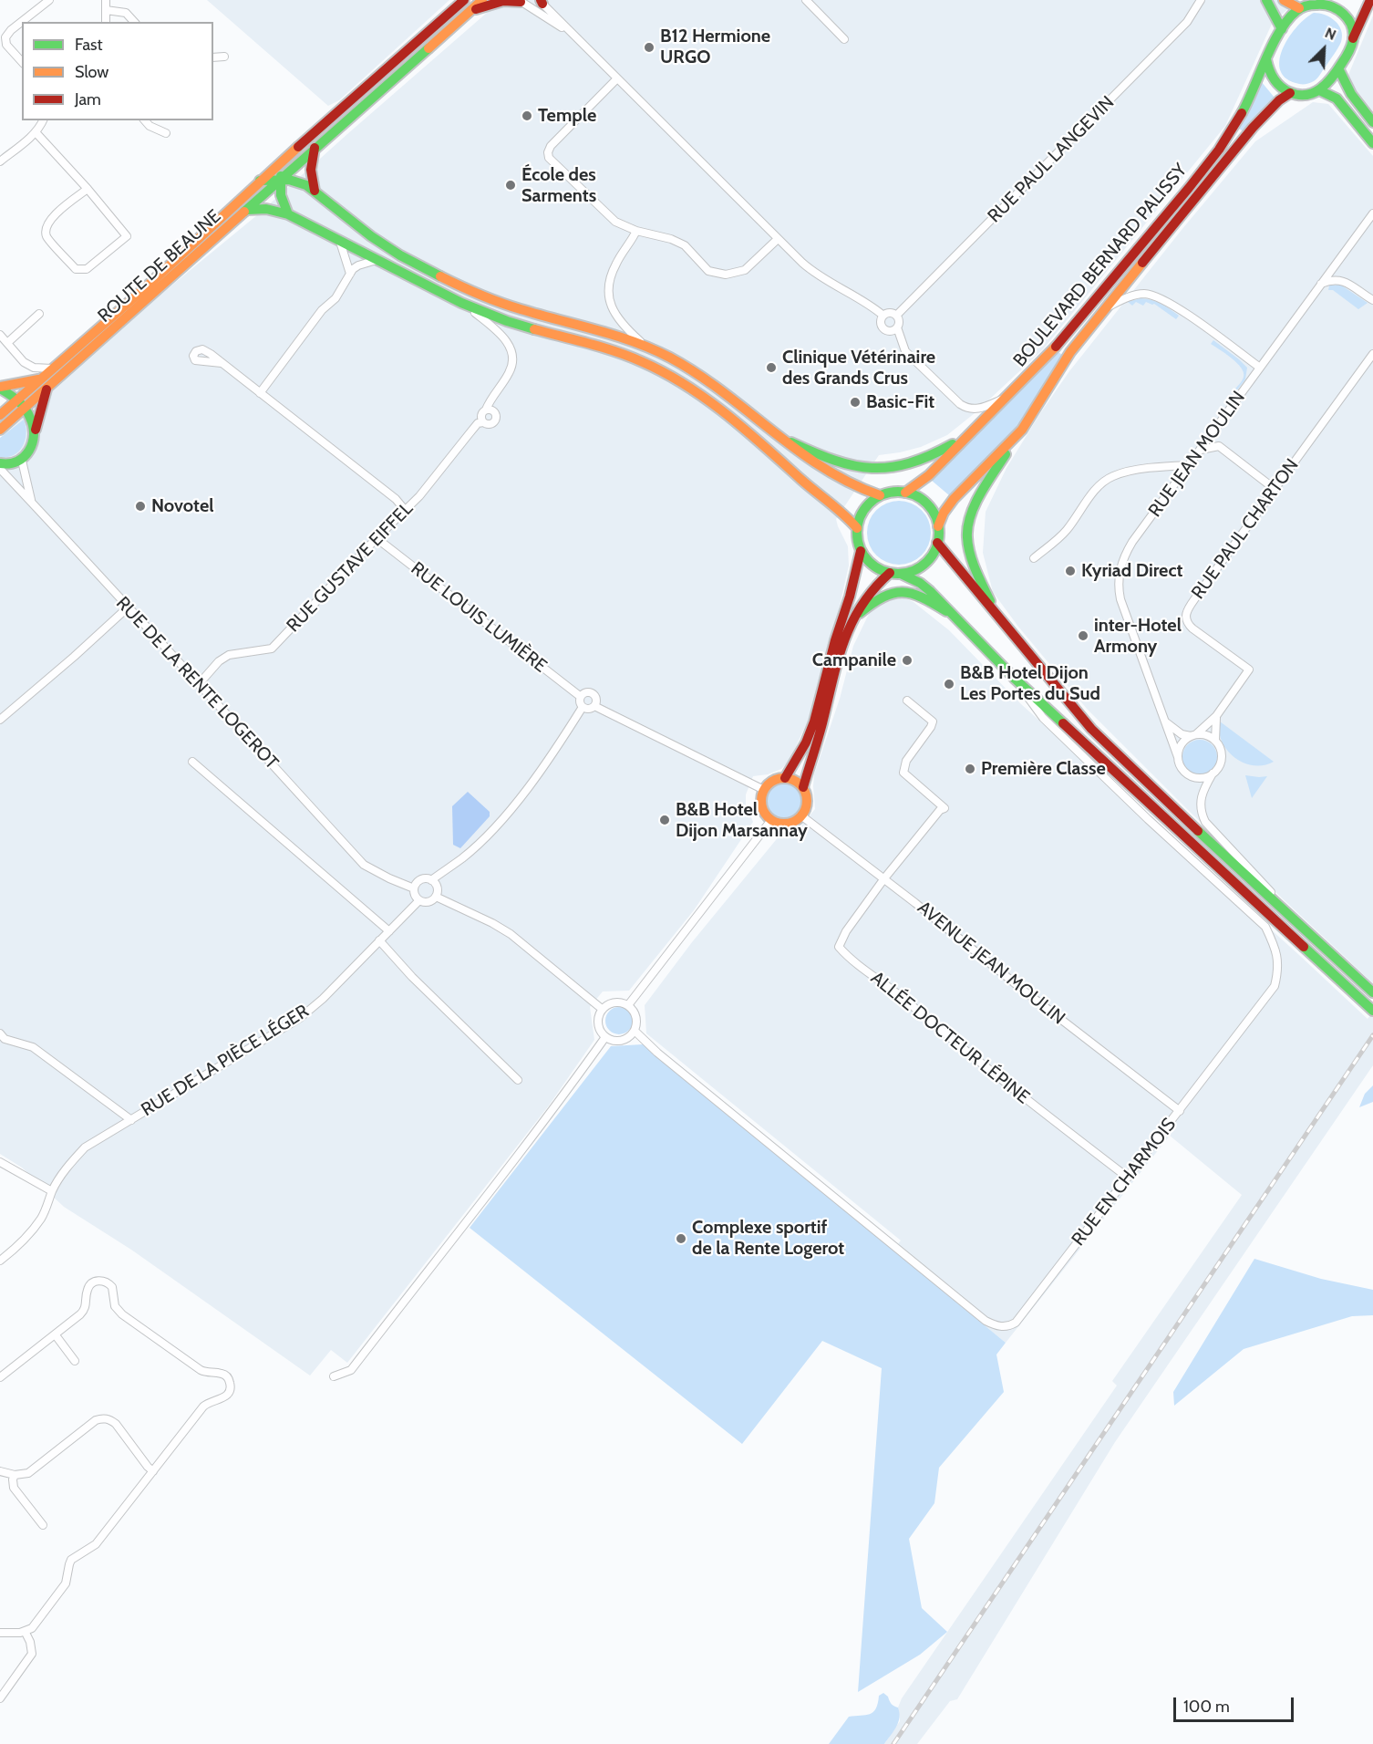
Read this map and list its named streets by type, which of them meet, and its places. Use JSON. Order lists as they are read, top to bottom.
{
  "streets": {
    "main road": ["BOULEVARD BERNARD PALISSY", "ROUTE DE BEAUNE"],
    "street": [
      "RUE PAUL LANGEVIN",
      "RUE JEAN MOULIN",
      "RUE PAUL CHARTON",
      "RUE GUSTAVE EIFFEL",
      "RUE LOUIS LUMIÈRE",
      "RUE DE LA RENTE LOGEROT",
      "AVENUE JEAN MOULIN",
      "ALLÉE DOCTEUR LÉPINE",
      "RUE DE LA PIÈCE LÉGER",
      "RUE EN CHARMOIS"
    ]
  },
  "crossings": [
    ["RUE JEAN MOULIN", "RUE PAUL CHARTON"],
    ["RUE GUSTAVE EIFFEL", "RUE LOUIS LUMIÈRE"],
    ["RUE GUSTAVE EIFFEL", "RUE DE LA RENTE LOGEROT"],
    ["RUE DE LA RENTE LOGEROT", "RUE DE LA PIÈCE LÉGER"],
    ["AVENUE JEAN MOULIN", "ALLÉE DOCTEUR LÉPINE"],
    ["AVENUE JEAN MOULIN", "RUE EN CHARMOIS"],
    ["ALLÉE DOCTEUR LÉPINE", "RUE EN CHARMOIS"]
  ],
  "places": [
    "B12 Hermione URGO",
    "Temple",
    "École des Sarments",
    "Clinique Vétérinaire des Grands Crus",
    "Basic-Fit",
    "Novotel",
    "Kyriad Direct",
    "inter-Hotel Armony",
    "Campanile",
    "B&B Hotel Dijon Les Portes du Sud",
    "Première Classe",
    "B&B Hotel Dijon Marsannay",
    "Complexe sportif de la Rente Logerot"
  ],
  "legend": ["Fast", "Slow", "Jam"],
  "scale_bar": "100 m",
  "north": "top right"
}
